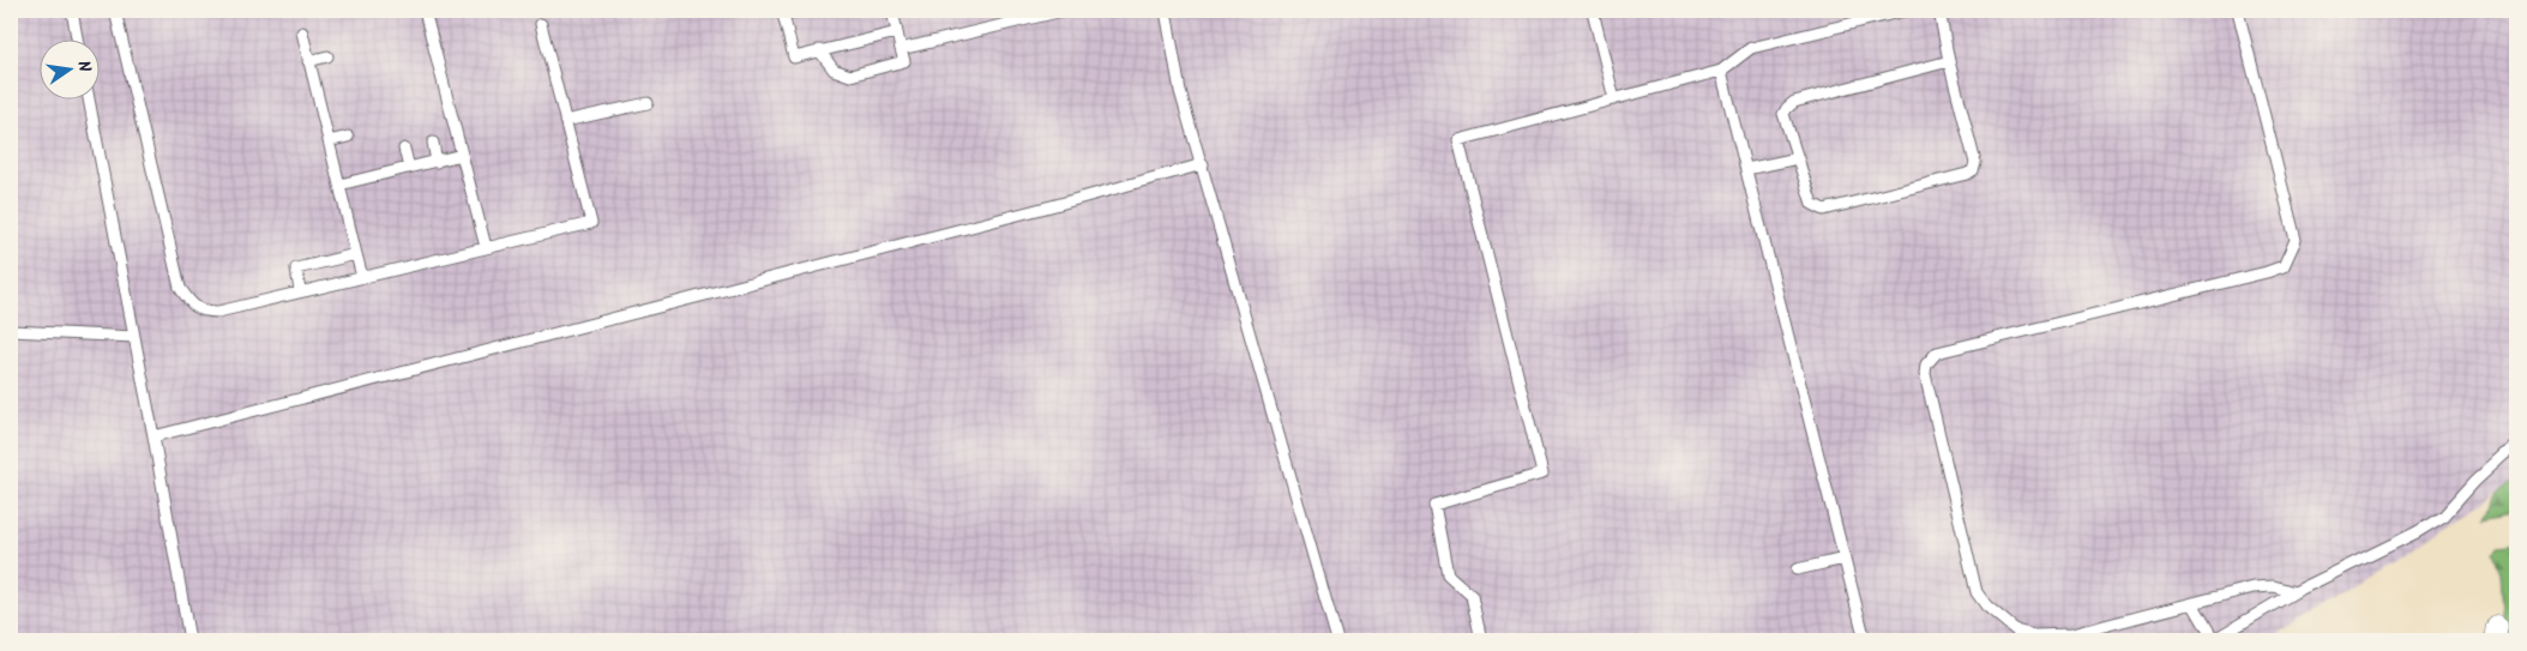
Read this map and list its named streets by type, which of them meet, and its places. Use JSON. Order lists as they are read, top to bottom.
{
  "north": "right"
}
